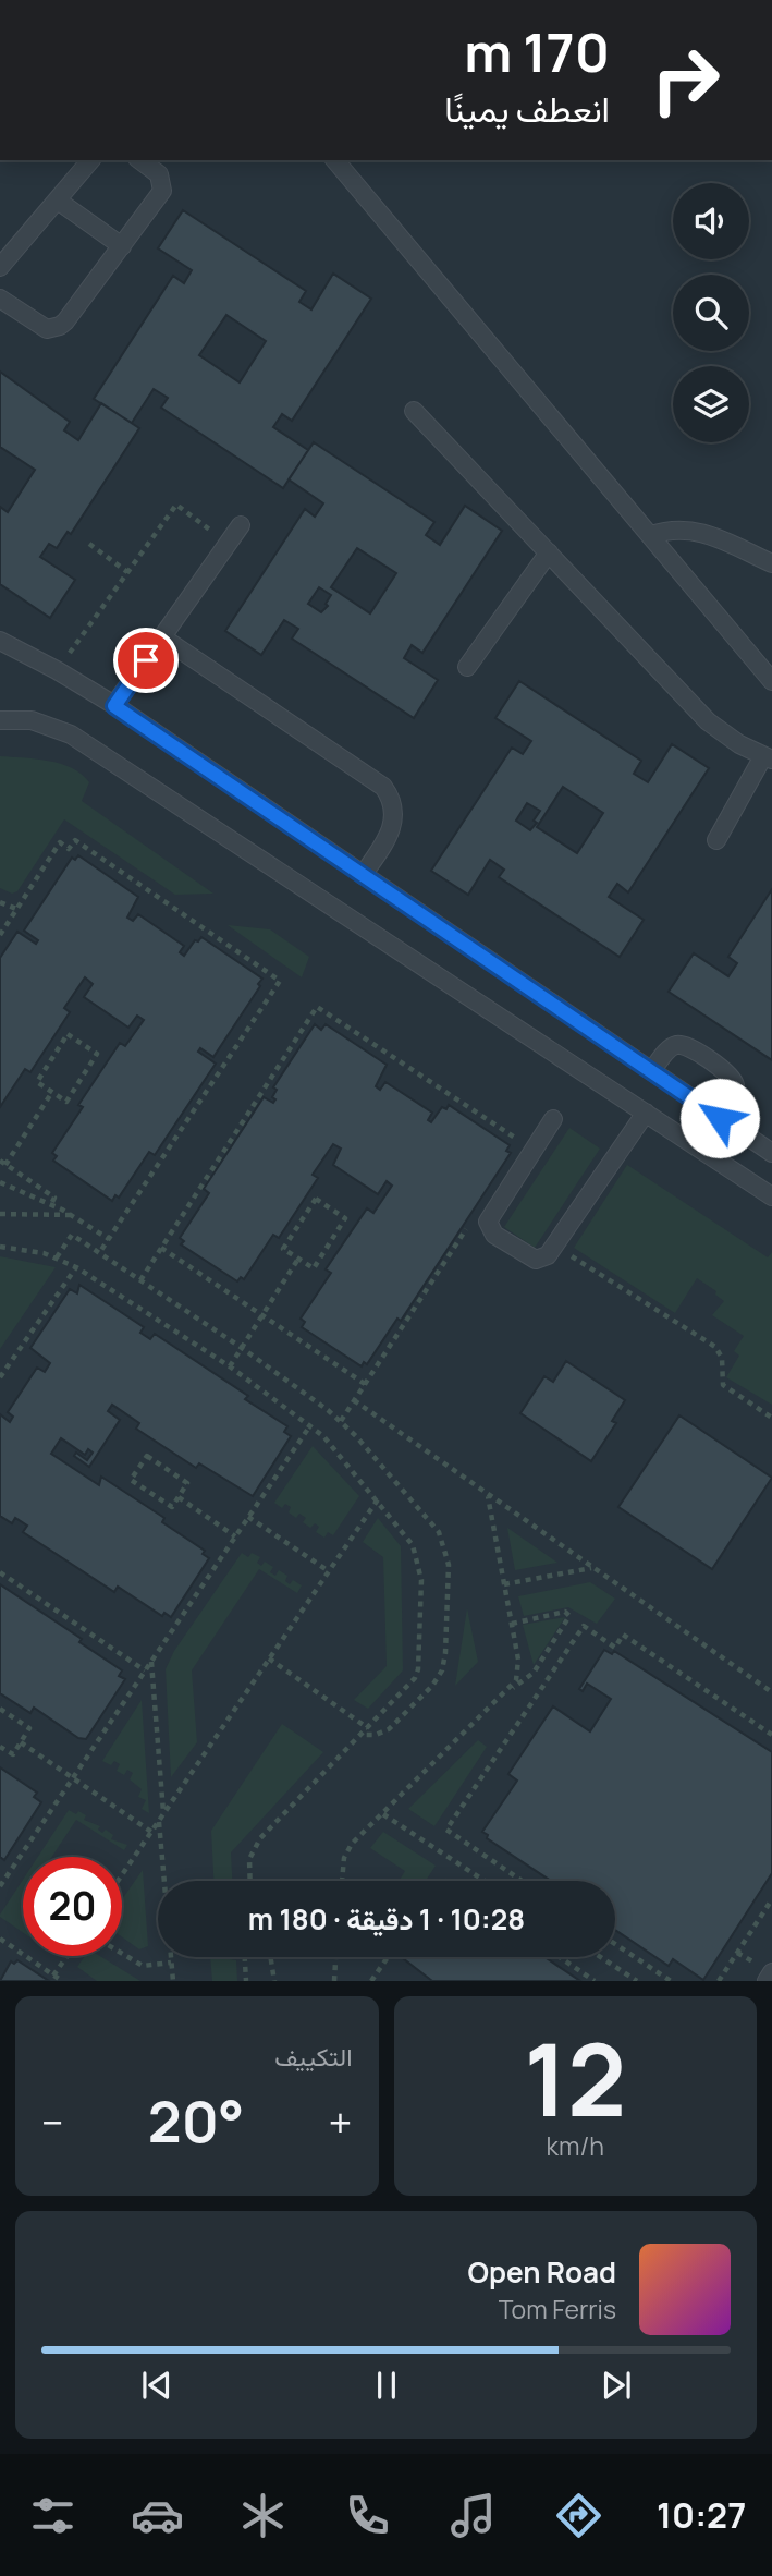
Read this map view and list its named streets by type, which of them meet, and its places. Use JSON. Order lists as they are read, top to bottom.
{
  "page": {
    "turn": ["170 m", "انعطف يمينًا"],
    "limit": "20",
    "trip": "10:28 · 1 دقيقة · 180 m",
    "tile": [
      ["12", "km/h"],
      "التكييف"
    ],
    "heat": ["−", "20°", "+"],
    "song": ["Open Road", "Tom Ferris"],
    "tabs": "10:27"
  }
}
